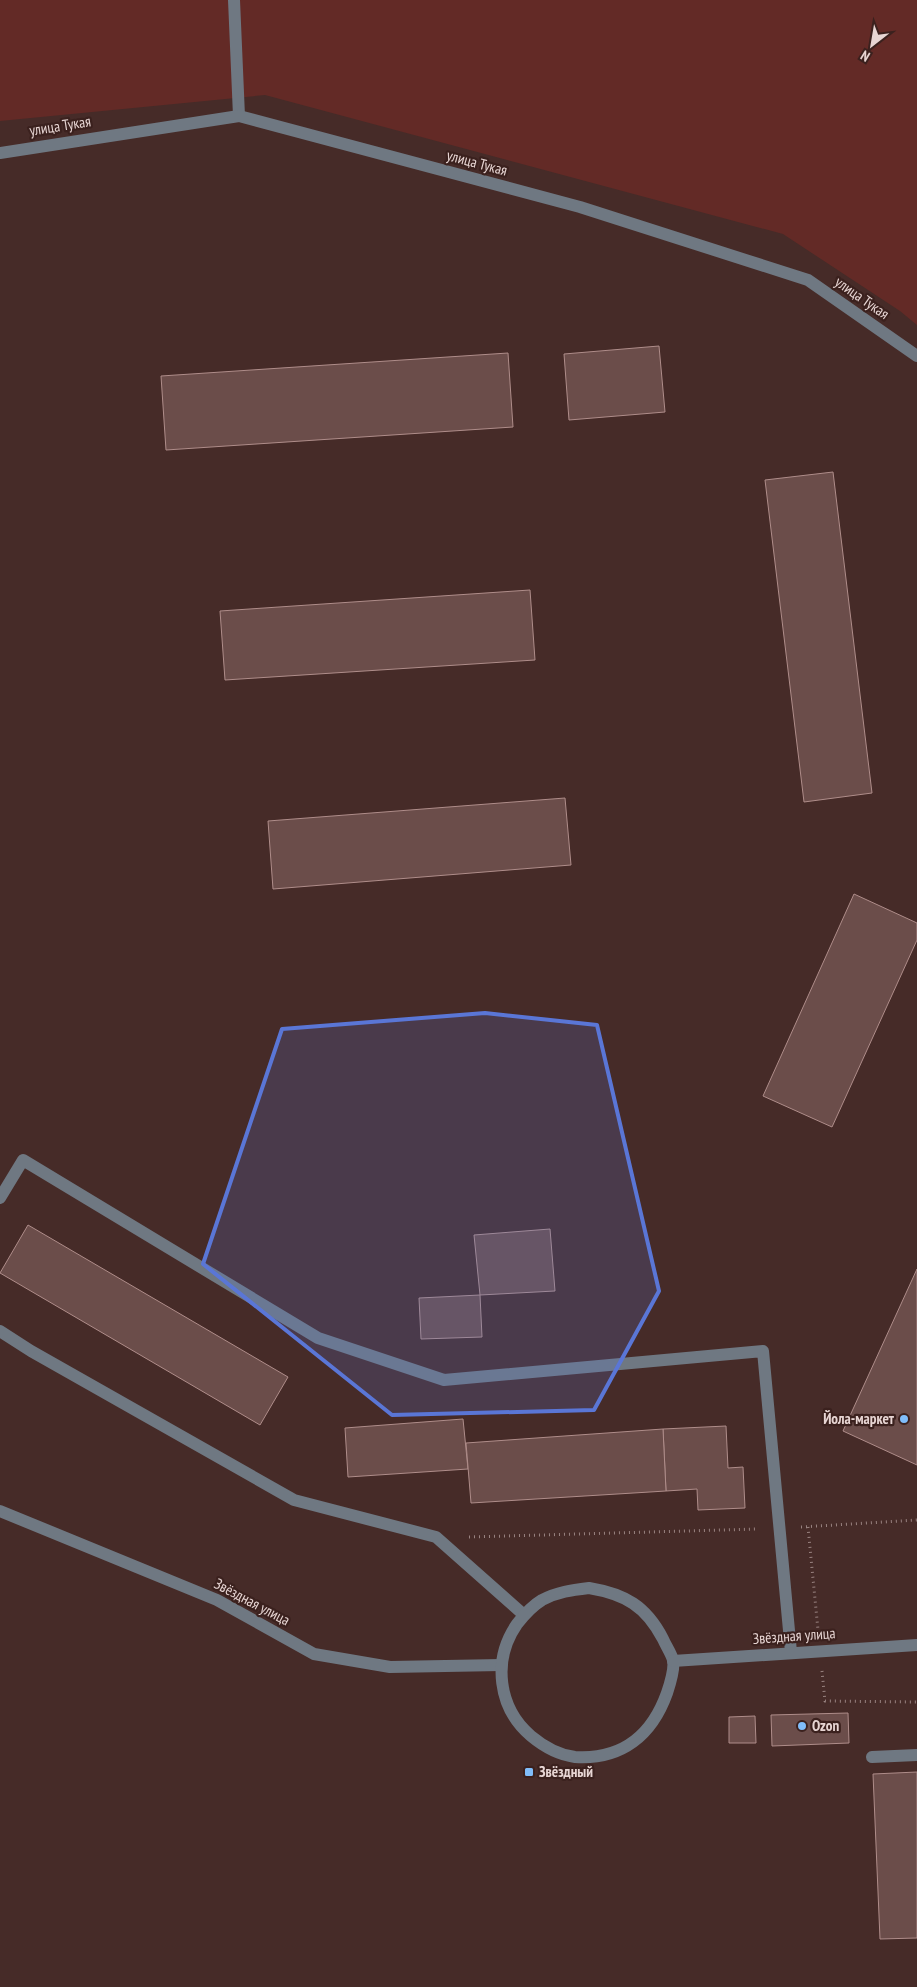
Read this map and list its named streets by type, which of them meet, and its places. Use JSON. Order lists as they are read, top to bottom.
{
  "streets": {
    "street": ["улица Тукая", "Звёздная улица"]
  },
  "places": {
    "other": ["Йола-маркет", "Ozon"],
    "transit": ["Звёздный"]
  },
  "north": "bottom left"
}
